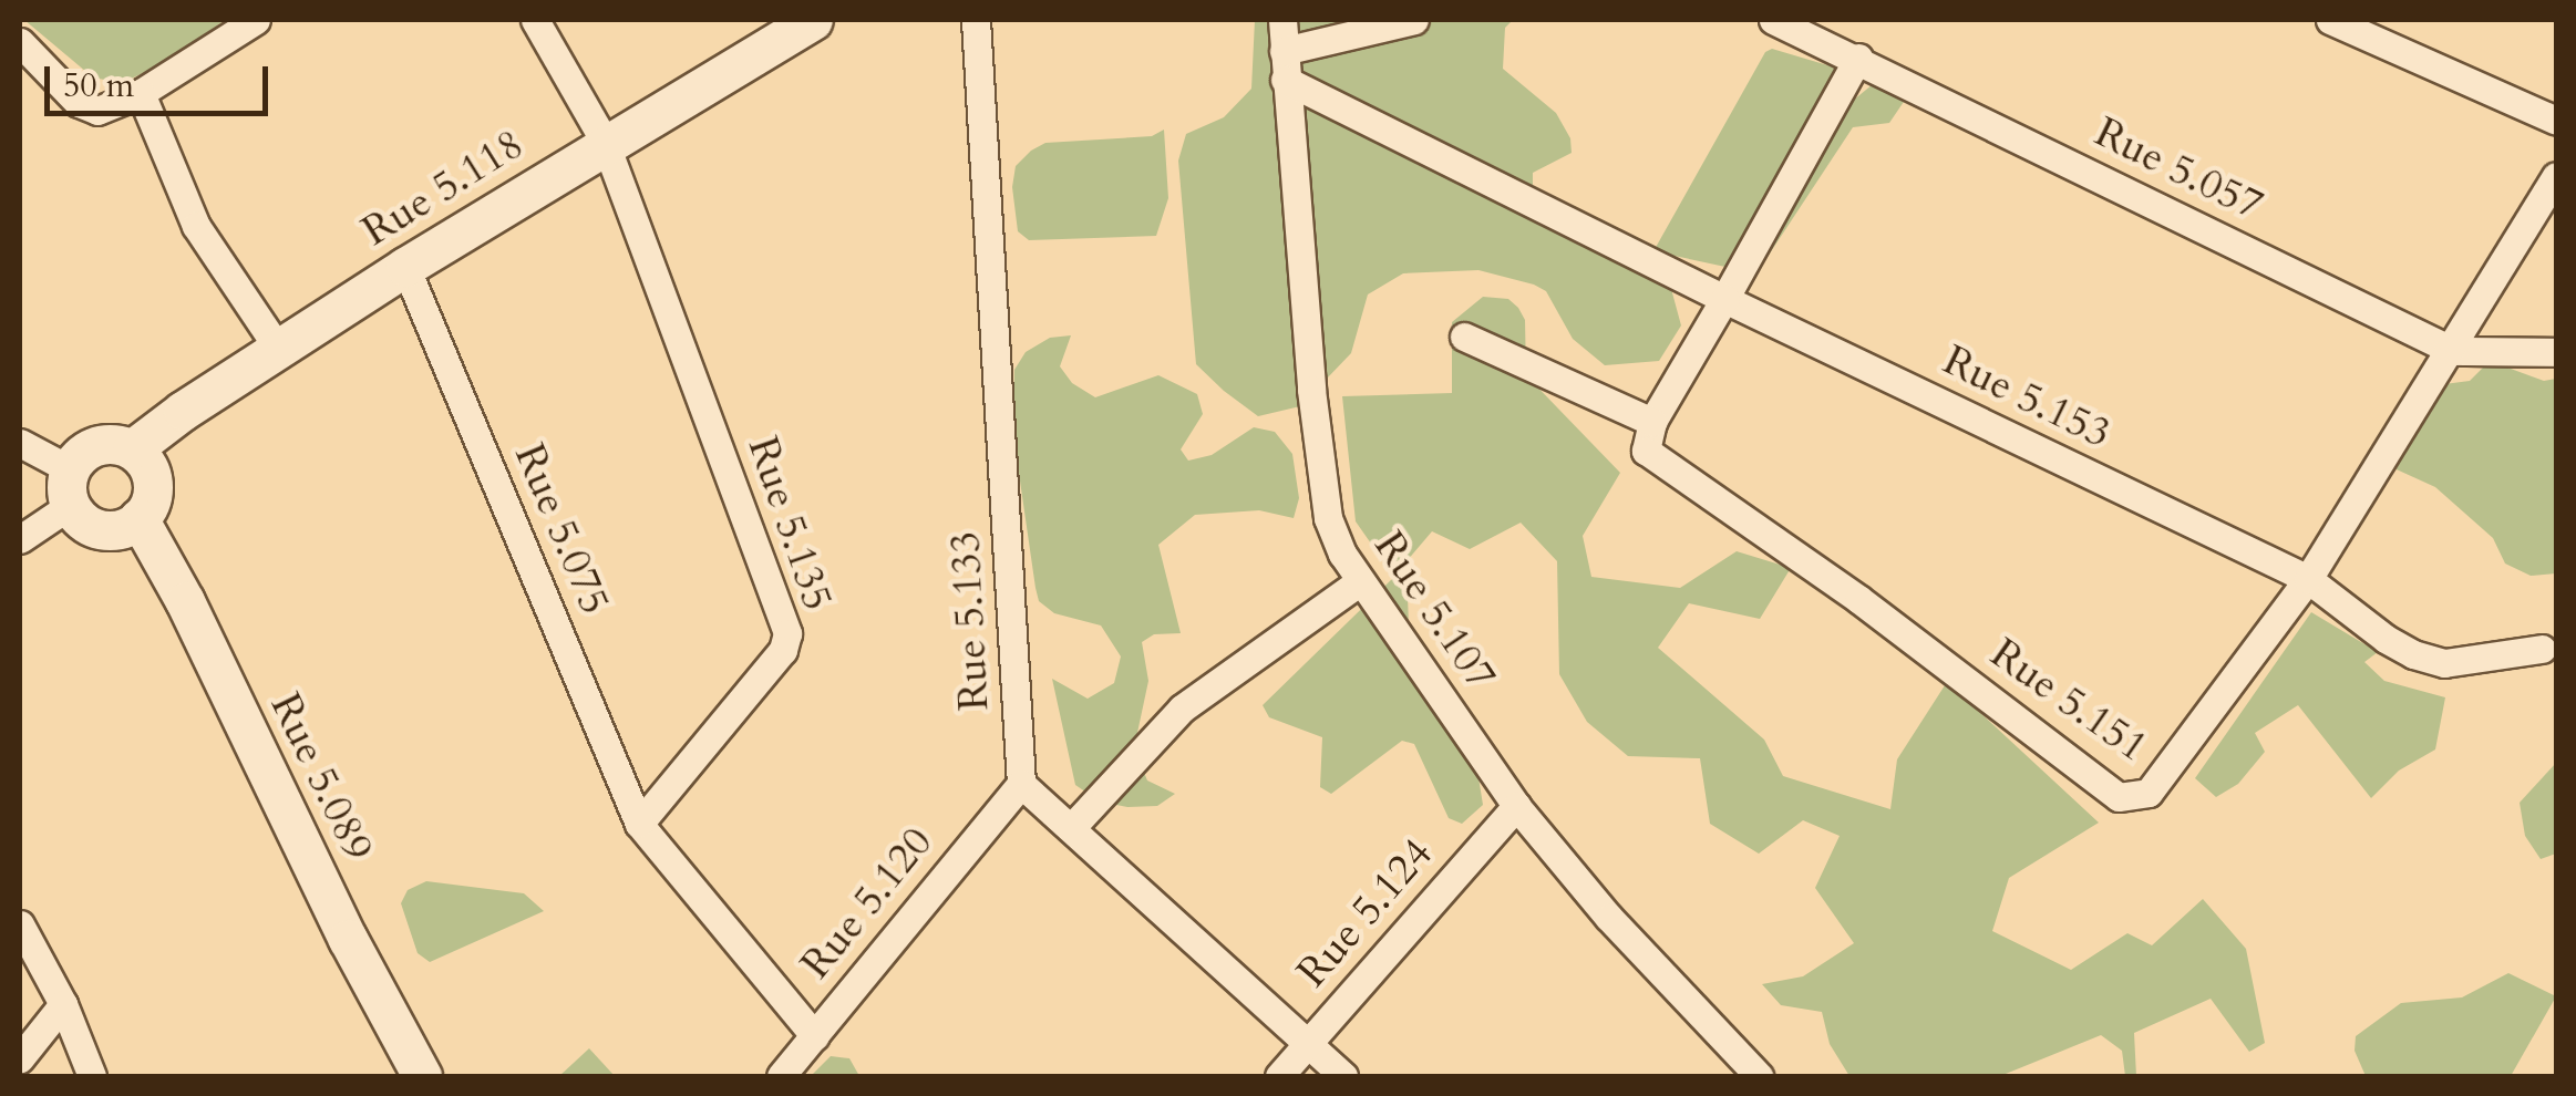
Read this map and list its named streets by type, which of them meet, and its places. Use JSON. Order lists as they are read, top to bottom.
{
  "streets": {
    "street": [
      "Rue 5.057",
      "Rue 5.118",
      "Rue 5.153",
      "Rue 5.135",
      "Rue 5.075",
      "Rue 5.107",
      "Rue 5.133",
      "Rue 5.151",
      "Rue 5.089",
      "Rue 5.120",
      "Rue 5.124"
    ]
  },
  "crossings": [
    ["Rue 5.057", "Rue 5.151"],
    ["Rue 5.118", "Rue 5.135"],
    ["Rue 5.118", "Rue 5.075"],
    ["Rue 5.118", "Rue 5.089"],
    ["Rue 5.153", "Rue 5.107"],
    ["Rue 5.153", "Rue 5.151"],
    ["Rue 5.135", "Rue 5.075"],
    ["Rue 5.107", "Rue 5.124"],
    ["Rue 5.133", "Rue 5.120"]
  ],
  "scale_bar": "50 m"
}
